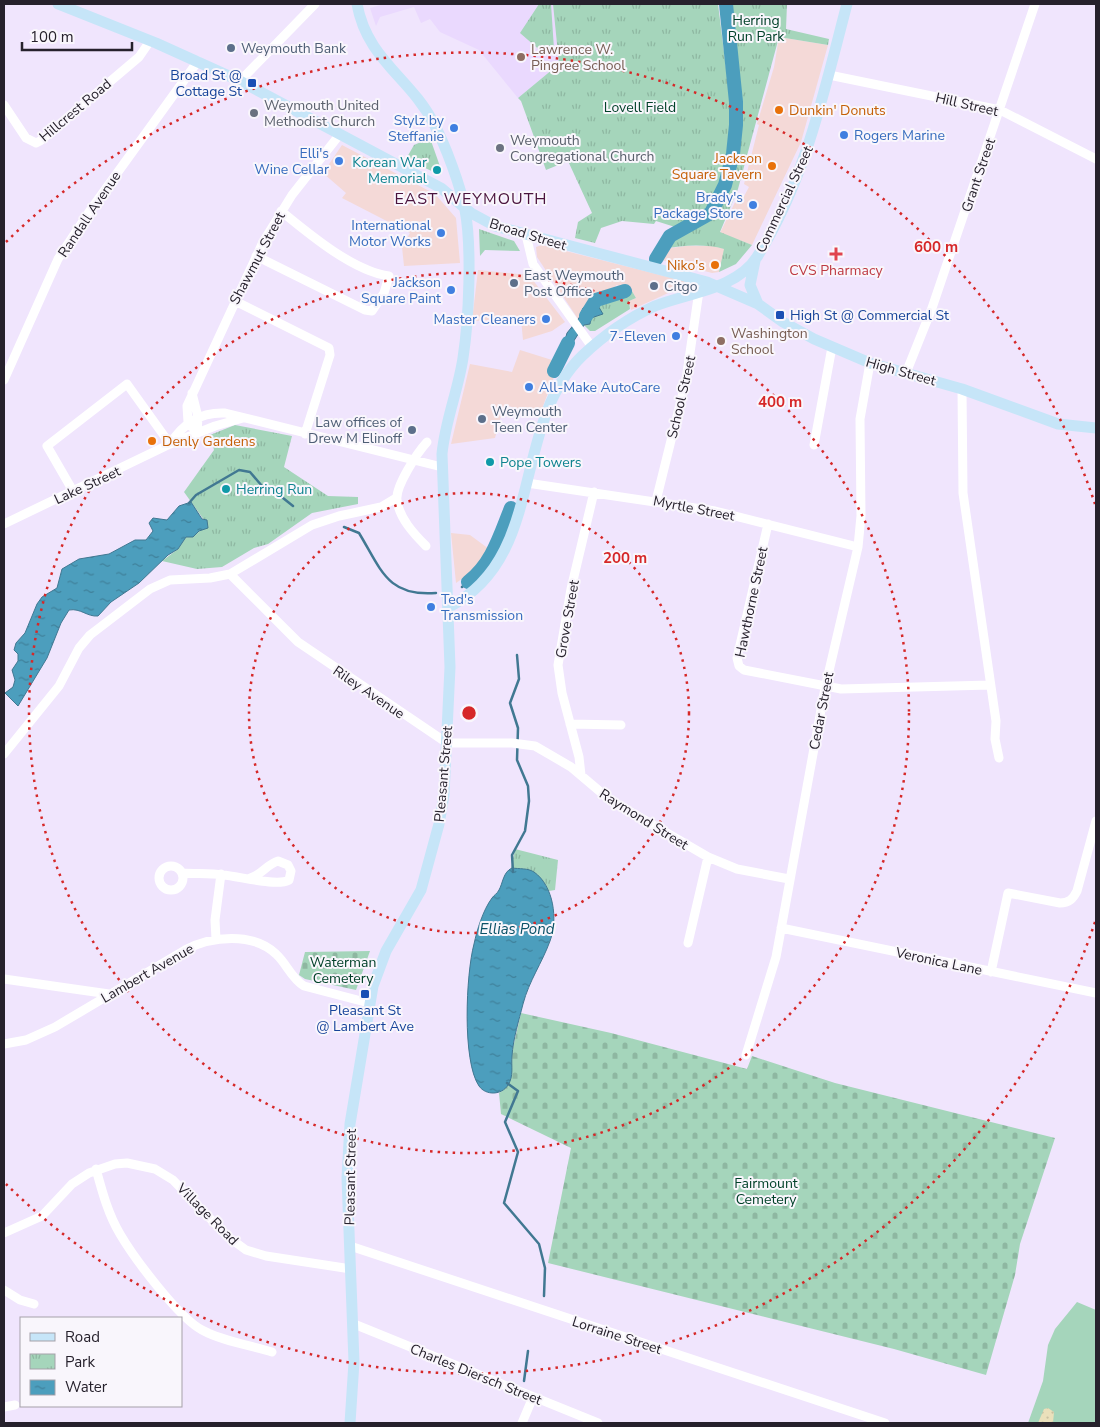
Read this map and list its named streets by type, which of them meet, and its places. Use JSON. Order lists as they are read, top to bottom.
{
  "streets": {
    "main road": [
      "Commercial Street",
      "Broad Street",
      "High Street",
      "Pleasant Street"
    ],
    "street": [
      "Hill Street",
      "Hillcrest Road",
      "Grant Street",
      "Randall Avenue",
      "Shawmut Street",
      "School Street",
      "Lake Street",
      "Myrtle Street",
      "Hawthorne Street",
      "Grove Street",
      "Riley Avenue",
      "Cedar Street",
      "Raymond Street",
      "Veronica Lane",
      "Lambert Avenue",
      "Village Road",
      "Lorraine Street",
      "Charles Diersch Street"
    ]
  },
  "crossings": [
    ["Hill Street", "Grant Street"],
    ["Hill Street", "Commercial Street"],
    ["Hillcrest Road", "Broad Street"],
    ["Grant Street", "High Street"],
    ["Commercial Street", "Broad Street"],
    ["Commercial Street", "High Street"],
    ["Commercial Street", "School Street"],
    ["Commercial Street", "Myrtle Street"],
    ["Commercial Street", "Pleasant Street"],
    ["Randall Avenue", "Broad Street"],
    ["Broad Street", "Shawmut Street"],
    ["Broad Street", "High Street"],
    ["Broad Street", "Pleasant Street"],
    ["Shawmut Street", "Lake Street"],
    ["High Street", "Cedar Street"],
    ["School Street", "Myrtle Street"],
    ["Myrtle Street", "Hawthorne Street"],
    ["Myrtle Street", "Grove Street"],
    ["Myrtle Street", "Cedar Street"],
    ["Hawthorne Street", "Cedar Street"],
    ["Grove Street", "Raymond Street"],
    ["Riley Avenue", "Pleasant Street"],
    ["Riley Avenue", "Raymond Street"],
    ["Cedar Street", "Raymond Street"],
    ["Cedar Street", "Veronica Lane"],
    ["Pleasant Street", "Raymond Street"],
    ["Pleasant Street", "Lambert Avenue"],
    ["Pleasant Street", "Village Road"],
    ["Pleasant Street", "Lorraine Street"],
    ["Pleasant Street", "Charles Diersch Street"]
  ],
  "districts": ["EAST WEYMOUTH"],
  "water": ["Ellias Pond"],
  "parks": [
    "Herring Run Park",
    "Lovell Field",
    "Waterman Cemetery",
    "Fairmount Cemetery"
  ],
  "places": {
    "other": [
      "Weymouth Bank",
      "Lawrence W. Pingree School",
      "Dunkin' Donuts",
      "Weymouth United Methodist Church",
      "Stylz by Steffanie",
      "Rogers Marine",
      "Weymouth Congregational Church",
      "Elli's Wine Cellar",
      "Jackson Square Tavern",
      "Korean War Memorial",
      "Brady's Package Store",
      "International Motor Works",
      "Niko's",
      "East Weymouth Post Office",
      "Citgo",
      "Jackson Square Paint",
      "Master Cleaners",
      "7-Eleven",
      "Washington School",
      "All-Make AutoCare",
      "Weymouth Teen Center",
      "Law offices of Drew M Elinoff",
      "Denly Gardens",
      "Pope Towers",
      "Herring Run",
      "Ted's Transmission"
    ],
    "transit": ["Broad St @ Cottage St", "High St @ Commercial St", "Pleasant St @ Lambert Ave"],
    "health": ["CVS Pharmacy"]
  },
  "legend": ["Road", "Park", "Water"],
  "scale_bar": "100 m",
  "rings": ["600 m", "400 m", "200 m"]
}
